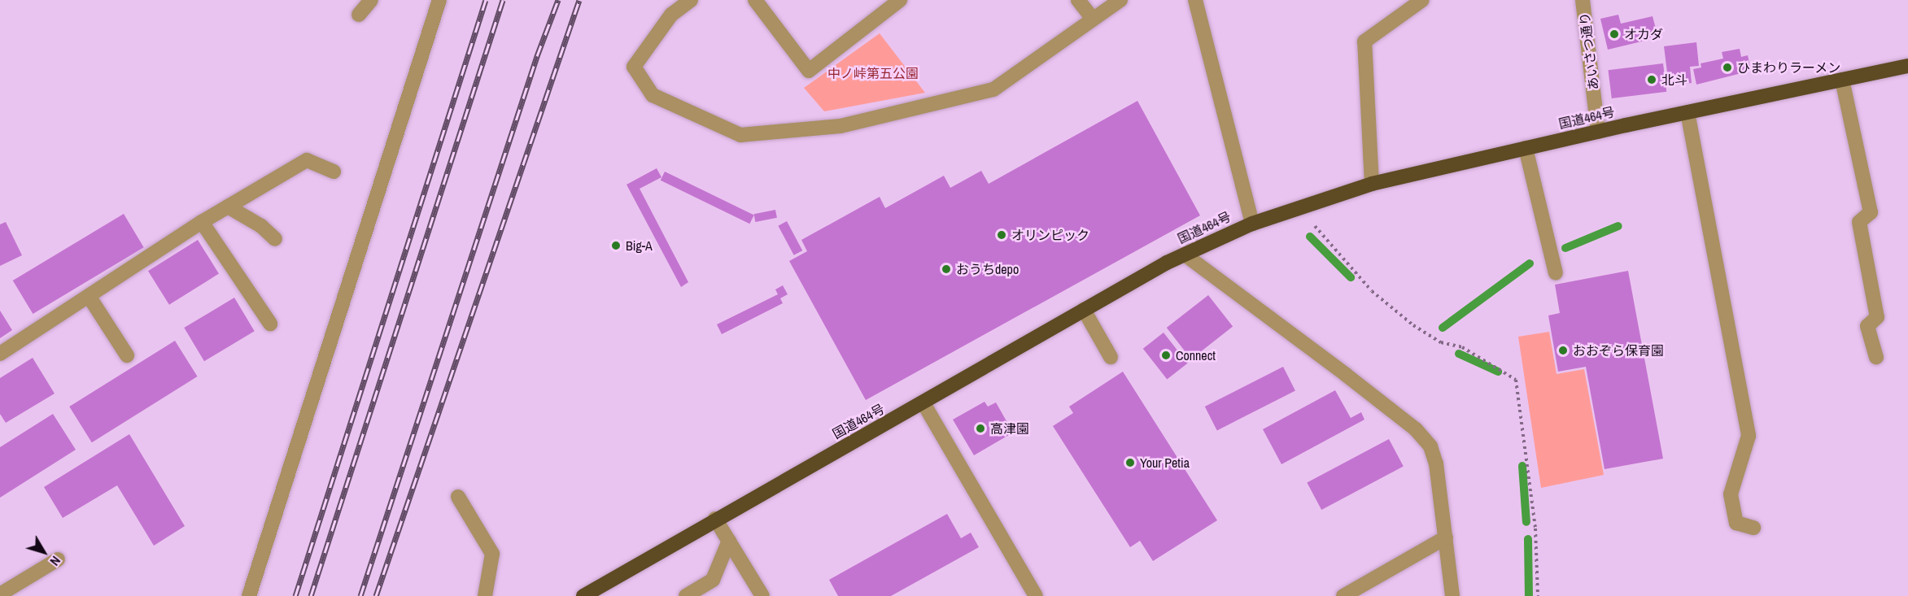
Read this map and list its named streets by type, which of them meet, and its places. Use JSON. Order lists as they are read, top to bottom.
{
  "streets": {
    "highway": ["国道464号"],
    "street": ["あいさつ通り"]
  },
  "crossings": [
    ["あいさつ通り", "国道464号"]
  ],
  "parks": ["中ノ峠第五公園"],
  "places": [
    "オカダ",
    "ひまわりラーメン",
    "北斗",
    "オリンピック",
    "Big-A",
    "おうちdepo",
    "おおぞら保育園",
    "Connect",
    "高津園",
    "Your Petia"
  ],
  "north": "bottom right"
}
